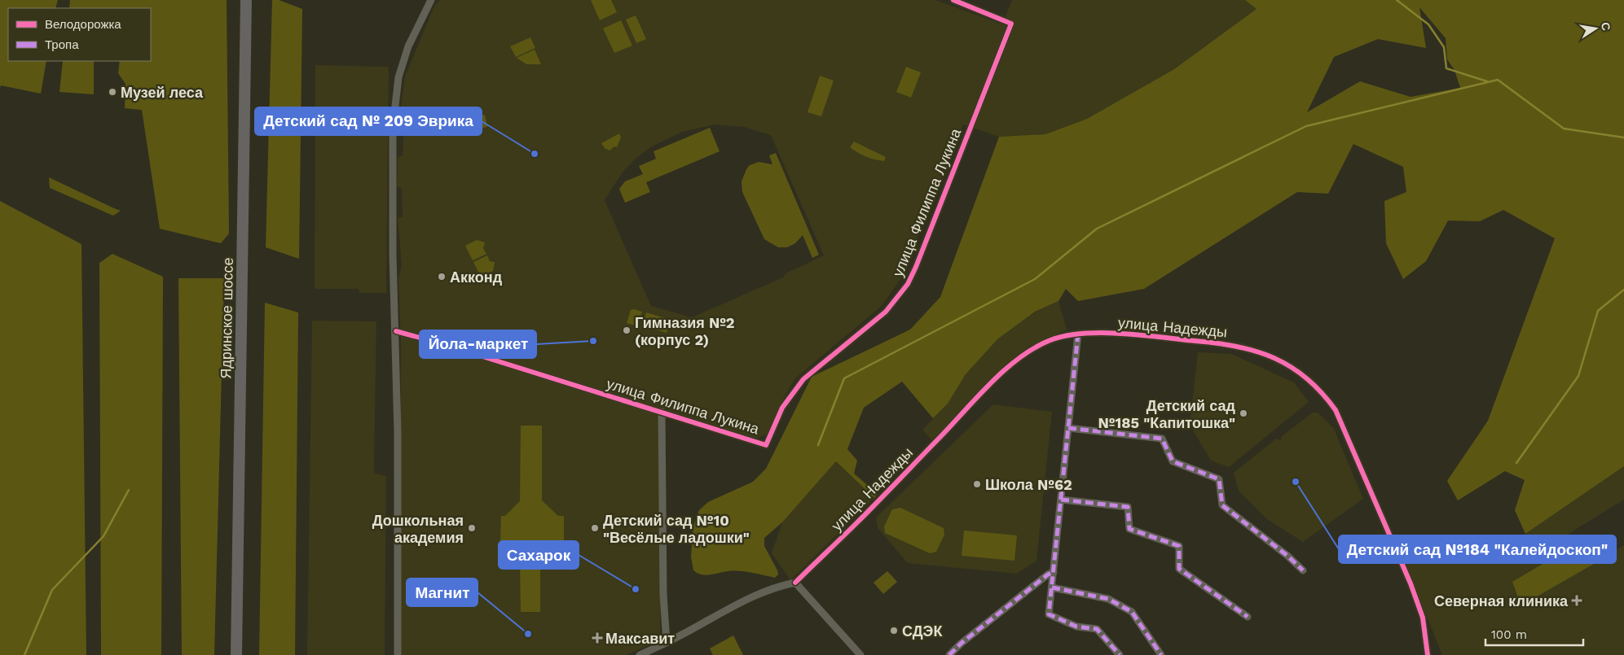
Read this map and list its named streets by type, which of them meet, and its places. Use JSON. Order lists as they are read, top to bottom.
{
  "streets": {
    "main road": ["Ядринское шоссе"],
    "street": ["улица Филиппа Лукина", "улица Надежды"]
  },
  "places": {
    "other": [
      "Музей леса",
      "Детский сад № 209 Эврика",
      "Акконд",
      "Гимназия №2 (корпус 2)",
      "Йола-маркет",
      "Детский сад №185 \"Капитошка\"",
      "Детский сад №184 \"Калейдоскоп\"",
      "Школа №62",
      "Дошкольная академия",
      "Детский сад №10 \"Весёлые ладошки\"",
      "Сахарок",
      "СДЭК",
      "Магнит"
    ],
    "health": ["Северная клиника", "Максавит"]
  },
  "legend": ["Велодорожка", "Тропа"],
  "scale_bar": "100 m",
  "north": "right"
}
